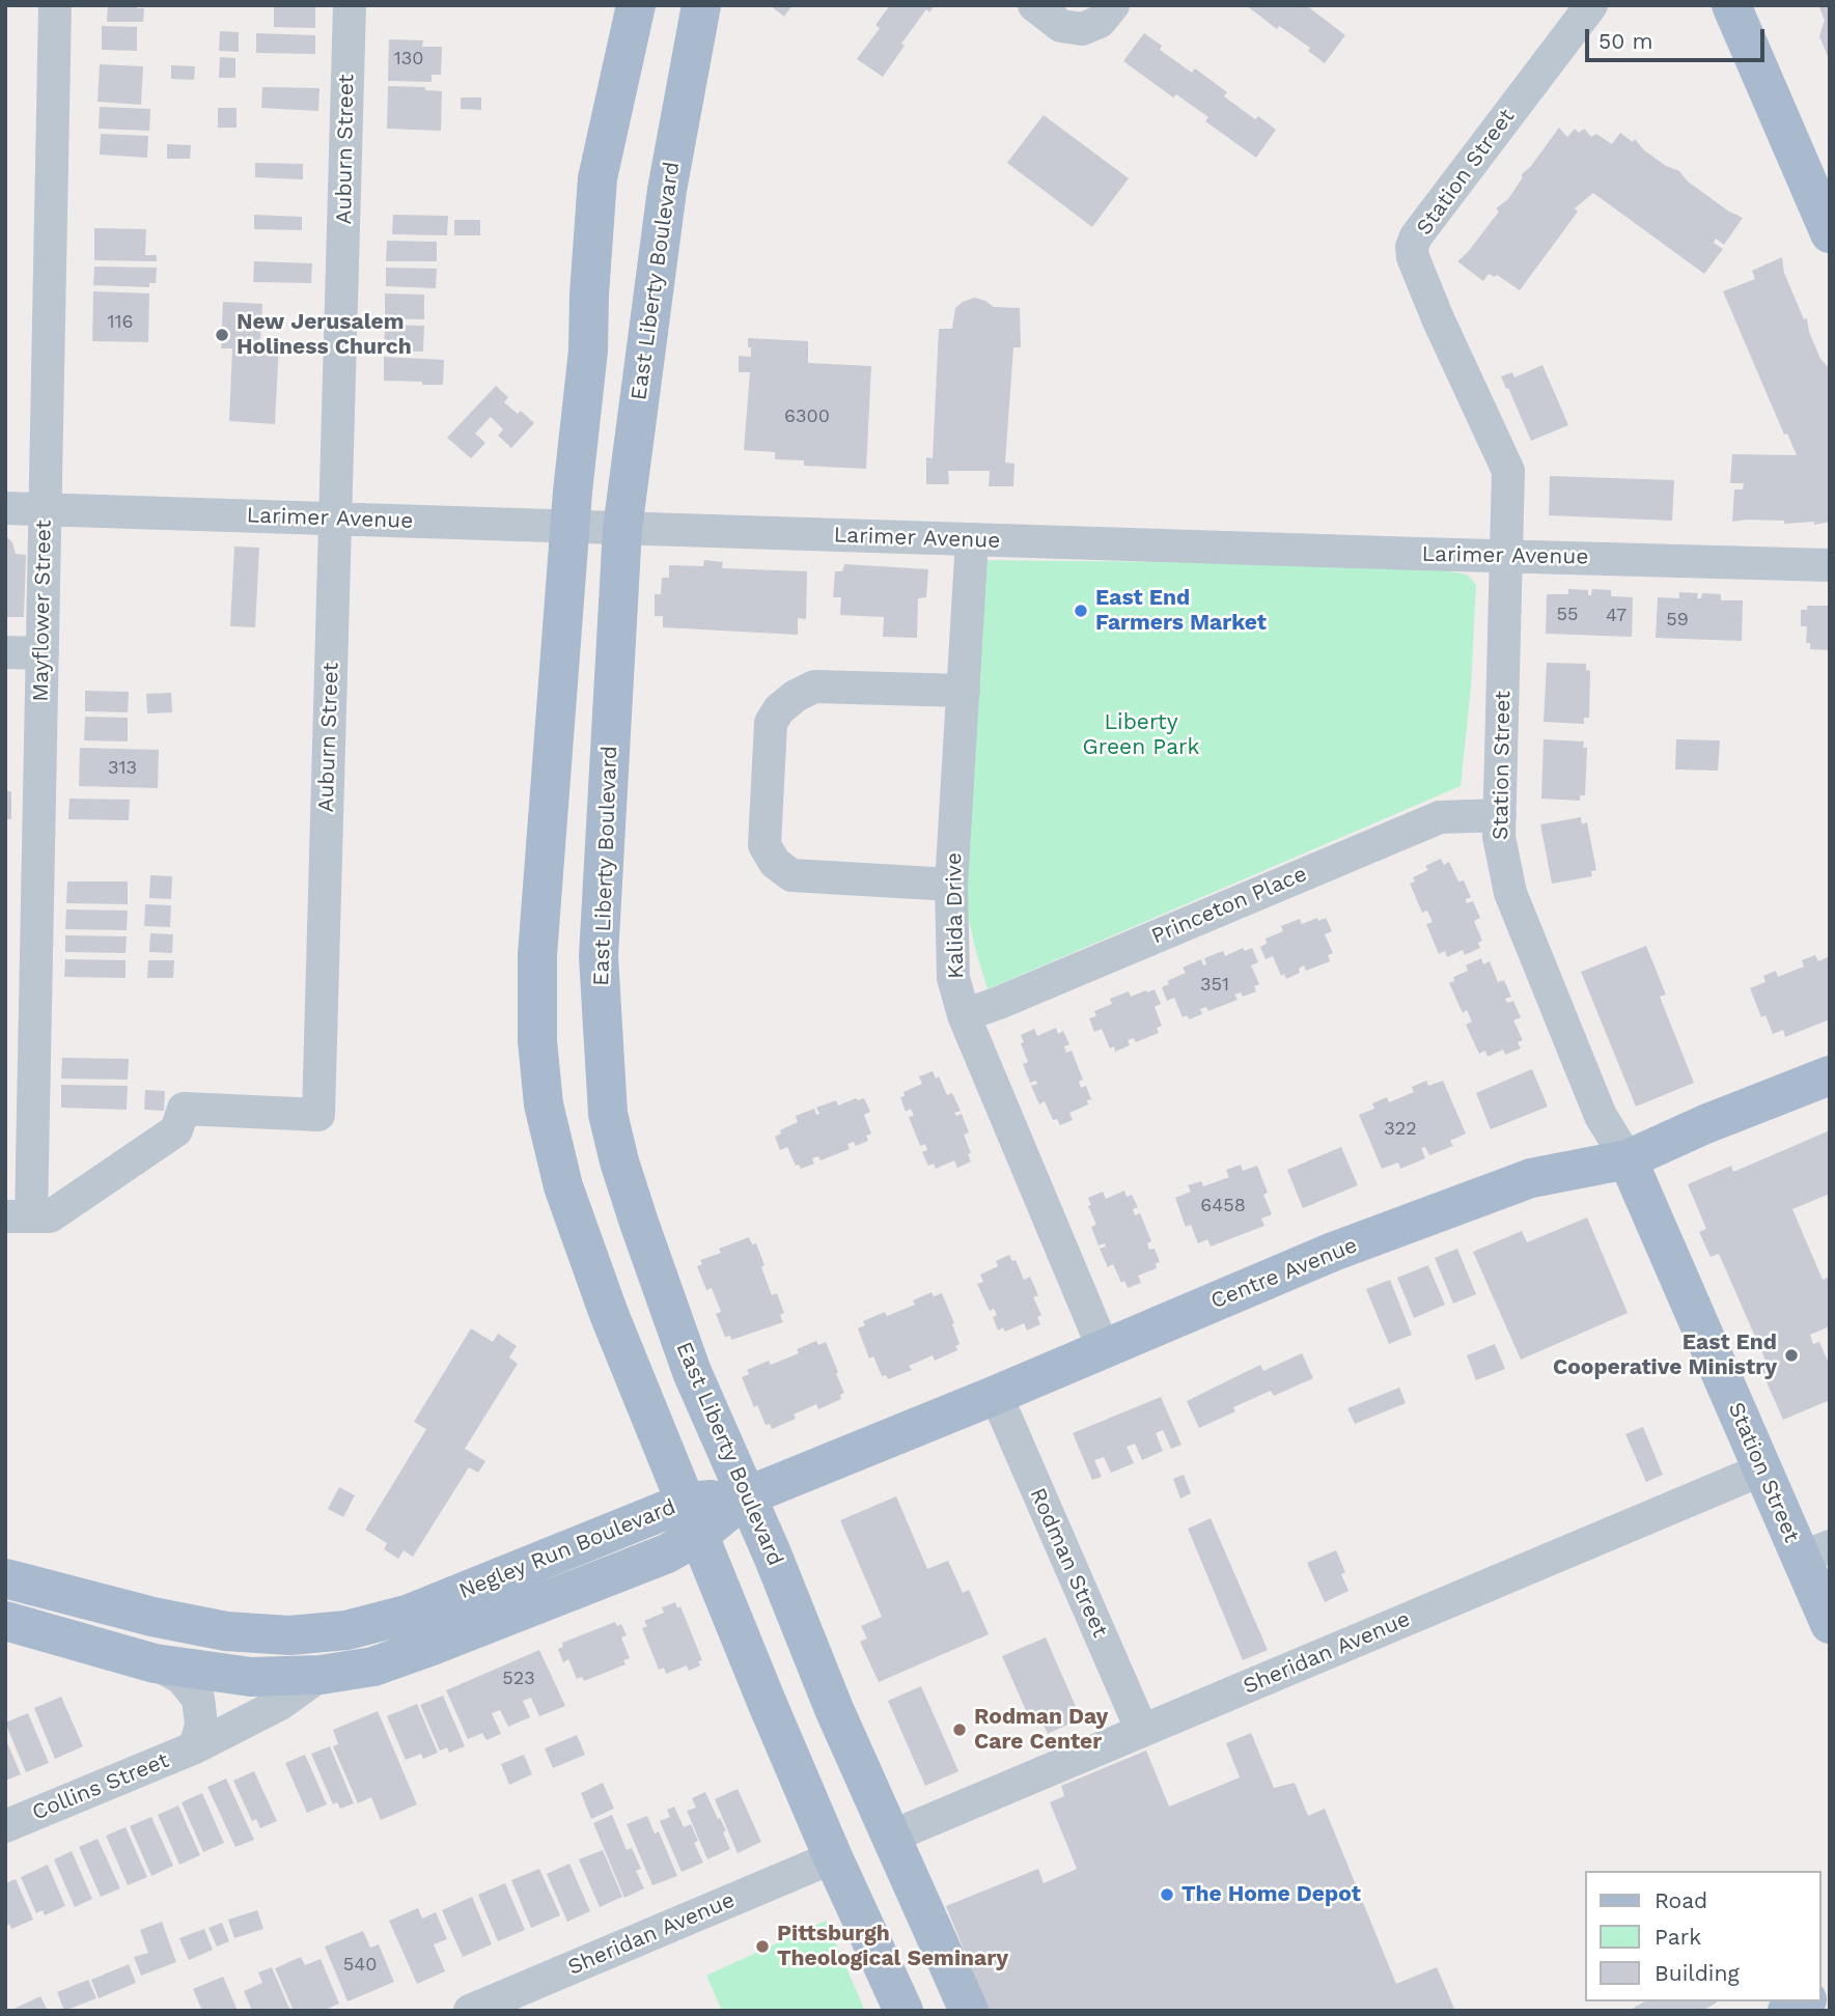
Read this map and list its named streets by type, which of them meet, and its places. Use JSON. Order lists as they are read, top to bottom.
{
  "streets": {
    "main road": [
      "Station Street",
      "East Liberty Boulevard",
      "Centre Avenue",
      "Negley Run Boulevard"
    ],
    "street": [
      "Auburn Street",
      "Larimer Avenue",
      "Mayflower Street",
      "Princeton Place",
      "Kalida Drive",
      "Rodman Street",
      "Sheridan Avenue",
      "Collins Street"
    ]
  },
  "crossings": [
    ["Auburn Street", "Larimer Avenue"],
    ["Auburn Street", "Mayflower Street"],
    ["Station Street", "Larimer Avenue"],
    ["Station Street", "Princeton Place"],
    ["Station Street", "Centre Avenue"],
    ["Station Street", "Sheridan Avenue"],
    ["East Liberty Boulevard", "Larimer Avenue"],
    ["East Liberty Boulevard", "Centre Avenue"],
    ["East Liberty Boulevard", "Negley Run Boulevard"],
    ["East Liberty Boulevard", "Sheridan Avenue"],
    ["Larimer Avenue", "Mayflower Street"],
    ["Larimer Avenue", "Kalida Drive"],
    ["Princeton Place", "Kalida Drive"],
    ["Kalida Drive", "Centre Avenue"],
    ["Centre Avenue", "Negley Run Boulevard"],
    ["Centre Avenue", "Rodman Street"],
    ["Negley Run Boulevard", "Collins Street"],
    ["Rodman Street", "Sheridan Avenue"]
  ],
  "parks": ["Liberty Green Park"],
  "places": [
    "New Jerusalem Holiness Church",
    "East End Farmers Market",
    "East End Cooperative Ministry",
    "Rodman Day Care Center",
    "The Home Depot",
    "Pittsburgh Theological Seminary"
  ],
  "house_numbers": [
    "130",
    "116",
    "6300",
    "55",
    "47",
    "59",
    "313",
    "351",
    "322",
    "6458",
    "523",
    "540"
  ],
  "legend": ["Road", "Park", "Building"],
  "scale_bar": "50 m"
}
